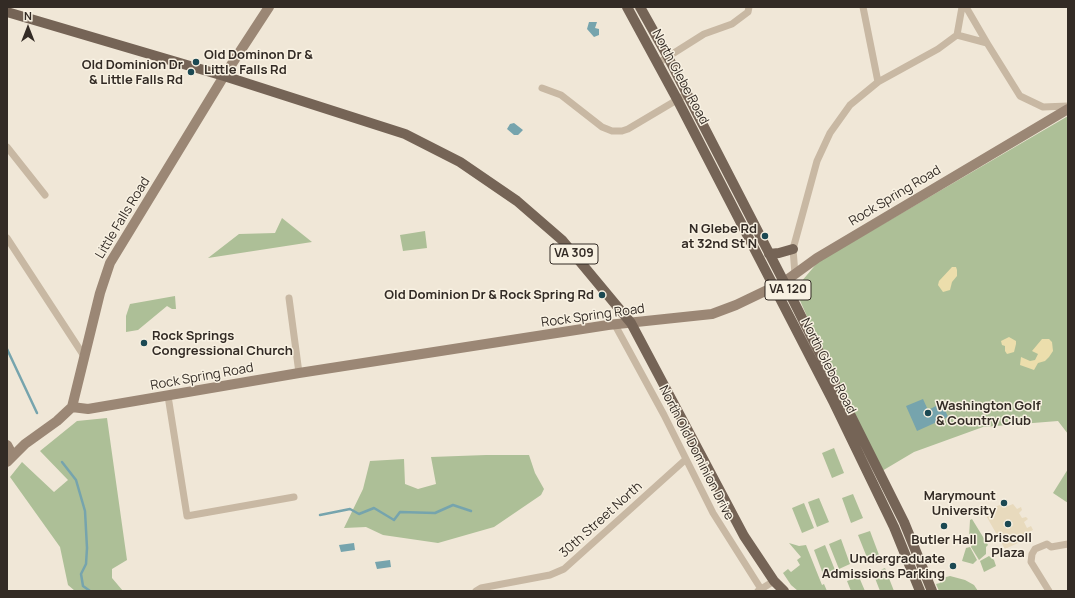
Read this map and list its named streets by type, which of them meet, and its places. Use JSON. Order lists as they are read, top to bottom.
{
  "streets": {
    "main road": ["North Glebe Road", "VA 309", "VA 120"],
    "street": [
      "Rock Spring Road",
      "Little Falls Road",
      "North Old Dominion Drive",
      "30th Street North"
    ]
  },
  "crossings": [
    ["North Glebe Road", "Rock Spring Road"],
    ["Rock Spring Road", "Little Falls Road"],
    ["Rock Spring Road", "VA 309"],
    ["Rock Spring Road", "North Old Dominion Drive"],
    ["Little Falls Road", "VA 309"],
    ["North Old Dominion Drive", "30th Street North"]
  ],
  "places": [
    "Old Dominon Dr & Little Falls Rd",
    "Old Dominion Dr & Little Falls Rd",
    "N Glebe Rd at 32nd St N",
    "Old Dominion Dr & Rock Spring Rd",
    "Rock Springs Congressional Church",
    "Washington Golf & Country Club",
    "Marymount University",
    "Driscoll Plaza",
    "Butler Hall",
    "Undergraduate Admissions Parking"
  ],
  "north": "top"
}
